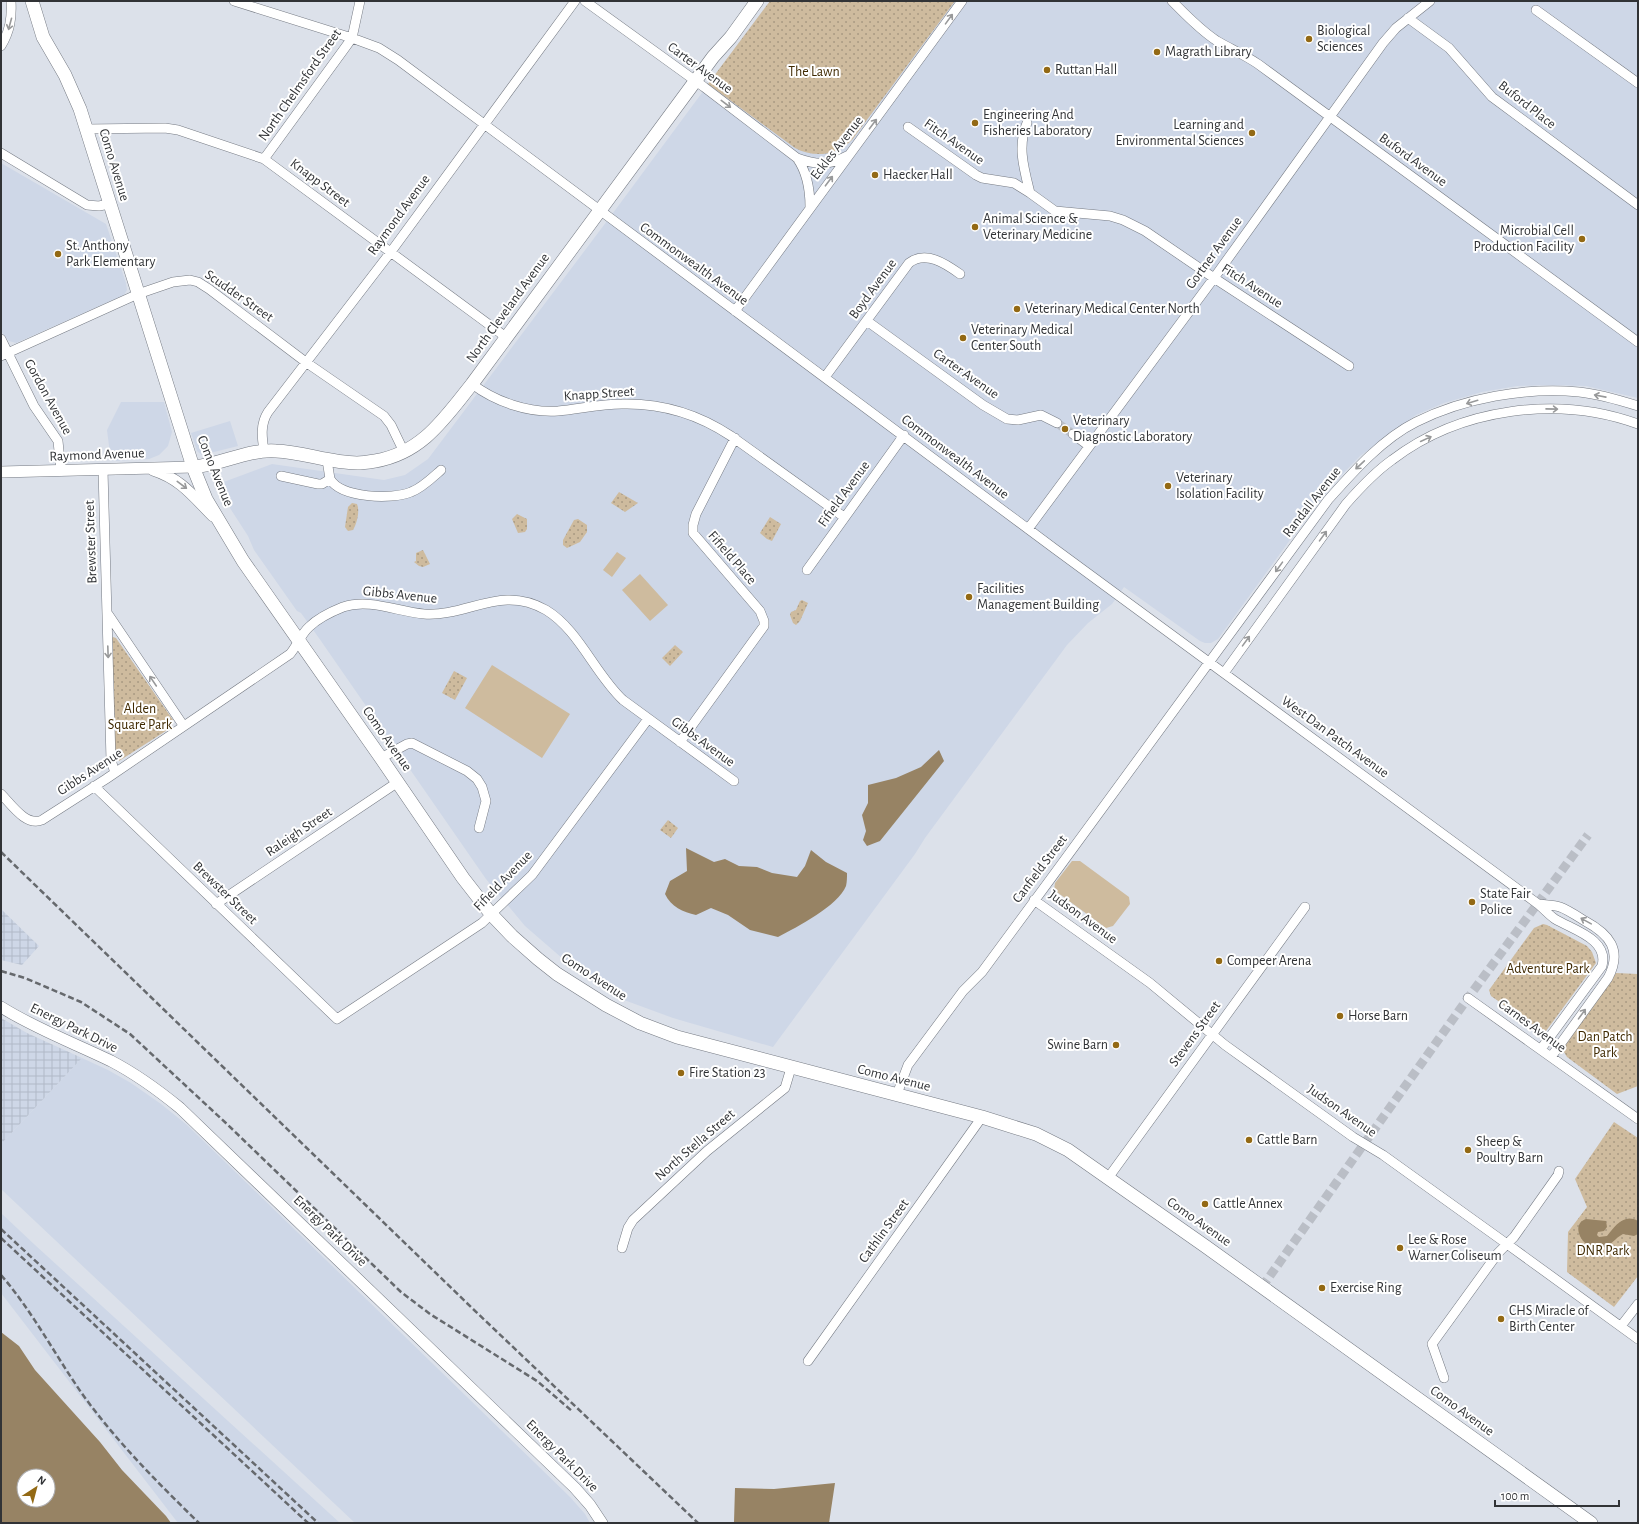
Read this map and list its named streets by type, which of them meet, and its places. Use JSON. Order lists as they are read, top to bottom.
{
  "streets": {
    "main road": ["Como Avenue", "North Cleveland Avenue"],
    "street": [
      "Carter Avenue",
      "North Chelmsford Street",
      "Buford Place",
      "Fitch Avenue",
      "Eckles Avenue",
      "Buford Avenue",
      "Knapp Street",
      "Raymond Avenue",
      "Gortner Avenue",
      "Commonwealth Avenue",
      "Boyd Avenue",
      "Scudder Street",
      "Gordon Avenue",
      "Fifield Avenue",
      "Randall Avenue",
      "Brewster Street",
      "Fifield Place",
      "Gibbs Avenue",
      "West Dan Patch Avenue",
      "Raleigh Street",
      "Canfield Street",
      "Judson Avenue",
      "Carnes Avenue",
      "Energy Park Drive",
      "Stevens Street",
      "North Stella Street",
      "Cathlin Street"
    ]
  },
  "crossings": [
    ["Carter Avenue", "Eckles Avenue"],
    ["Carter Avenue", "Boyd Avenue"],
    ["Carter Avenue", "North Cleveland Avenue"],
    ["North Chelmsford Street", "Knapp Street"],
    ["North Chelmsford Street", "Commonwealth Avenue"],
    ["Buford Place", "Gortner Avenue"],
    ["Fitch Avenue", "Gortner Avenue"],
    ["Eckles Avenue", "Commonwealth Avenue"],
    ["Buford Avenue", "Gortner Avenue"],
    ["Como Avenue", "Knapp Street"],
    ["Como Avenue", "Raymond Avenue"],
    ["Como Avenue", "Scudder Street"],
    ["Como Avenue", "North Cleveland Avenue"],
    ["Como Avenue", "Fifield Avenue"],
    ["Como Avenue", "Gibbs Avenue"],
    ["Como Avenue", "Raleigh Street"],
    ["Como Avenue", "Canfield Street"],
    ["Como Avenue", "Stevens Street"],
    ["Como Avenue", "North Stella Street"],
    ["Como Avenue", "Cathlin Street"],
    ["Knapp Street", "Raymond Avenue"],
    ["Knapp Street", "North Cleveland Avenue"],
    ["Knapp Street", "Fifield Avenue"],
    ["Knapp Street", "Fifield Place"],
    ["Raymond Avenue", "Commonwealth Avenue"],
    ["Raymond Avenue", "Scudder Street"],
    ["Raymond Avenue", "North Cleveland Avenue"],
    ["Raymond Avenue", "Gordon Avenue"],
    ["Raymond Avenue", "Brewster Street"],
    ["Gortner Avenue", "Commonwealth Avenue"],
    ["Commonwealth Avenue", "Boyd Avenue"],
    ["Commonwealth Avenue", "North Cleveland Avenue"],
    ["Commonwealth Avenue", "Fifield Avenue"],
    ["Commonwealth Avenue", "West Dan Patch Avenue"],
    ["Scudder Street", "North Cleveland Avenue"],
    ["Scudder Street", "Gordon Avenue"],
    ["Fifield Avenue", "Brewster Street"],
    ["Fifield Avenue", "Gibbs Avenue"],
    ["Randall Avenue", "West Dan Patch Avenue"],
    ["Randall Avenue", "Canfield Street"],
    ["Brewster Street", "Gibbs Avenue"],
    ["Brewster Street", "Raleigh Street"],
    ["Fifield Place", "Gibbs Avenue"],
    ["West Dan Patch Avenue", "Canfield Street"],
    ["West Dan Patch Avenue", "Carnes Avenue"],
    ["Canfield Street", "Judson Avenue"],
    ["Judson Avenue", "Stevens Street"]
  ],
  "one_way": ["Eckles Avenue"],
  "parks": [
    "The Lawn",
    "Alden Square Park",
    "Adventure Park",
    "Dan Patch Park",
    "DNR Park"
  ],
  "places": [
    "Biological Sciences",
    "Magrath Library",
    "Ruttan Hall",
    "Engineering And Fisheries Laboratory",
    "Learning and Environmental Sciences",
    "Haecker Hall",
    "Animal Science & Veterinary Medicine",
    "Microbial Cell Production Facility",
    "St. Anthony Park Elementary",
    "Veterinary Medical Center North",
    "Veterinary Medical Center South",
    "Veterinary Diagnostic Laboratory",
    "Veterinary Isolation Facility",
    "Facilities Management Building",
    "State Fair Police",
    "Compeer Arena",
    "Horse Barn",
    "Swine Barn",
    "Fire Station 23",
    "Cattle Barn",
    "Sheep & Poultry Barn",
    "Cattle Annex",
    "Lee & Rose Warner Coliseum",
    "Exercise Ring",
    "CHS Miracle of Birth Center"
  ],
  "scale_bar": "100 m",
  "north": "top right"
}
